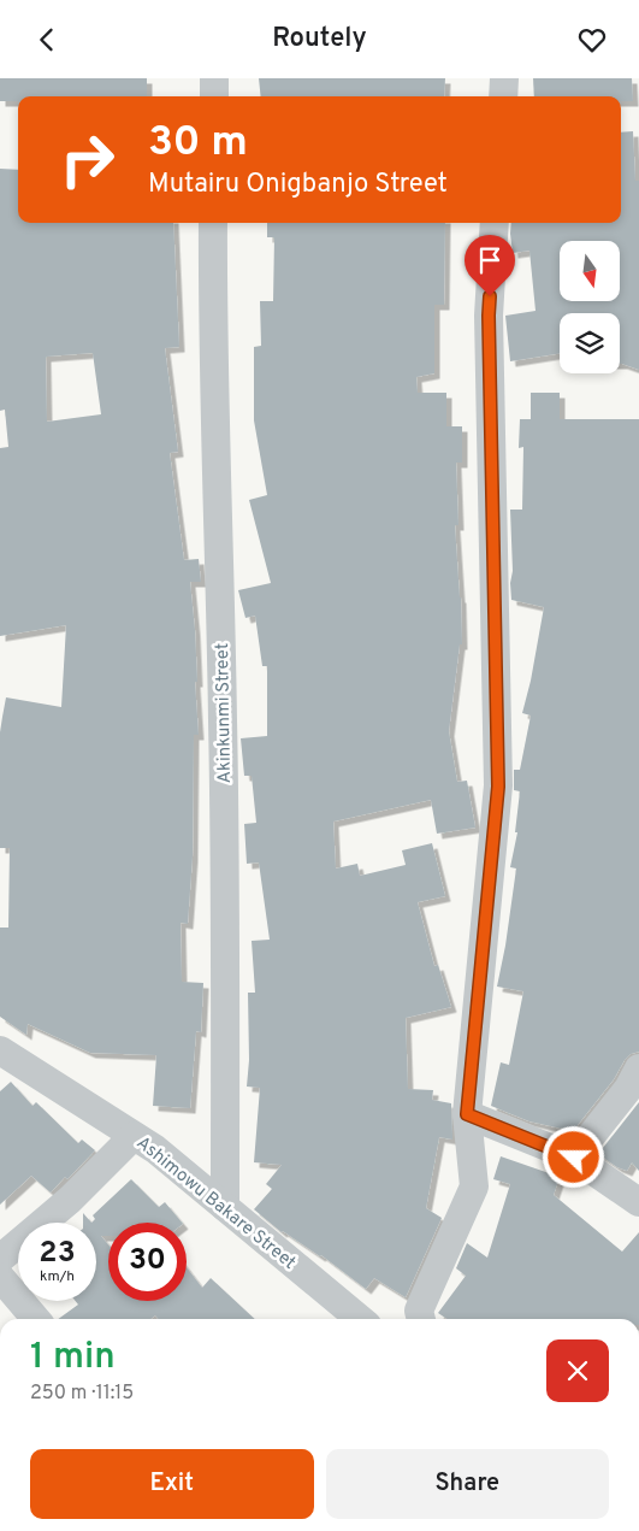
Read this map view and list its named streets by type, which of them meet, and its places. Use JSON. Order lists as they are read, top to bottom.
{
  "streets": {
    "street": ["Akinkunmi Street", "Ashimowu Bakare Street"]
  },
  "crossings": [
    ["Akinkunmi Street", "Ashimowu Bakare Street"]
  ],
  "north": "bottom",
  "page": {
    "header": "Routely",
    "turn": ["30 m", "Mutairu Onigbanjo Street"],
    "speed": "23 km/h",
    "limit": "30",
    "heading": ["1 min", "250 m · 11:15"],
    "buttons": ["Exit", "Share"]
  }
}
